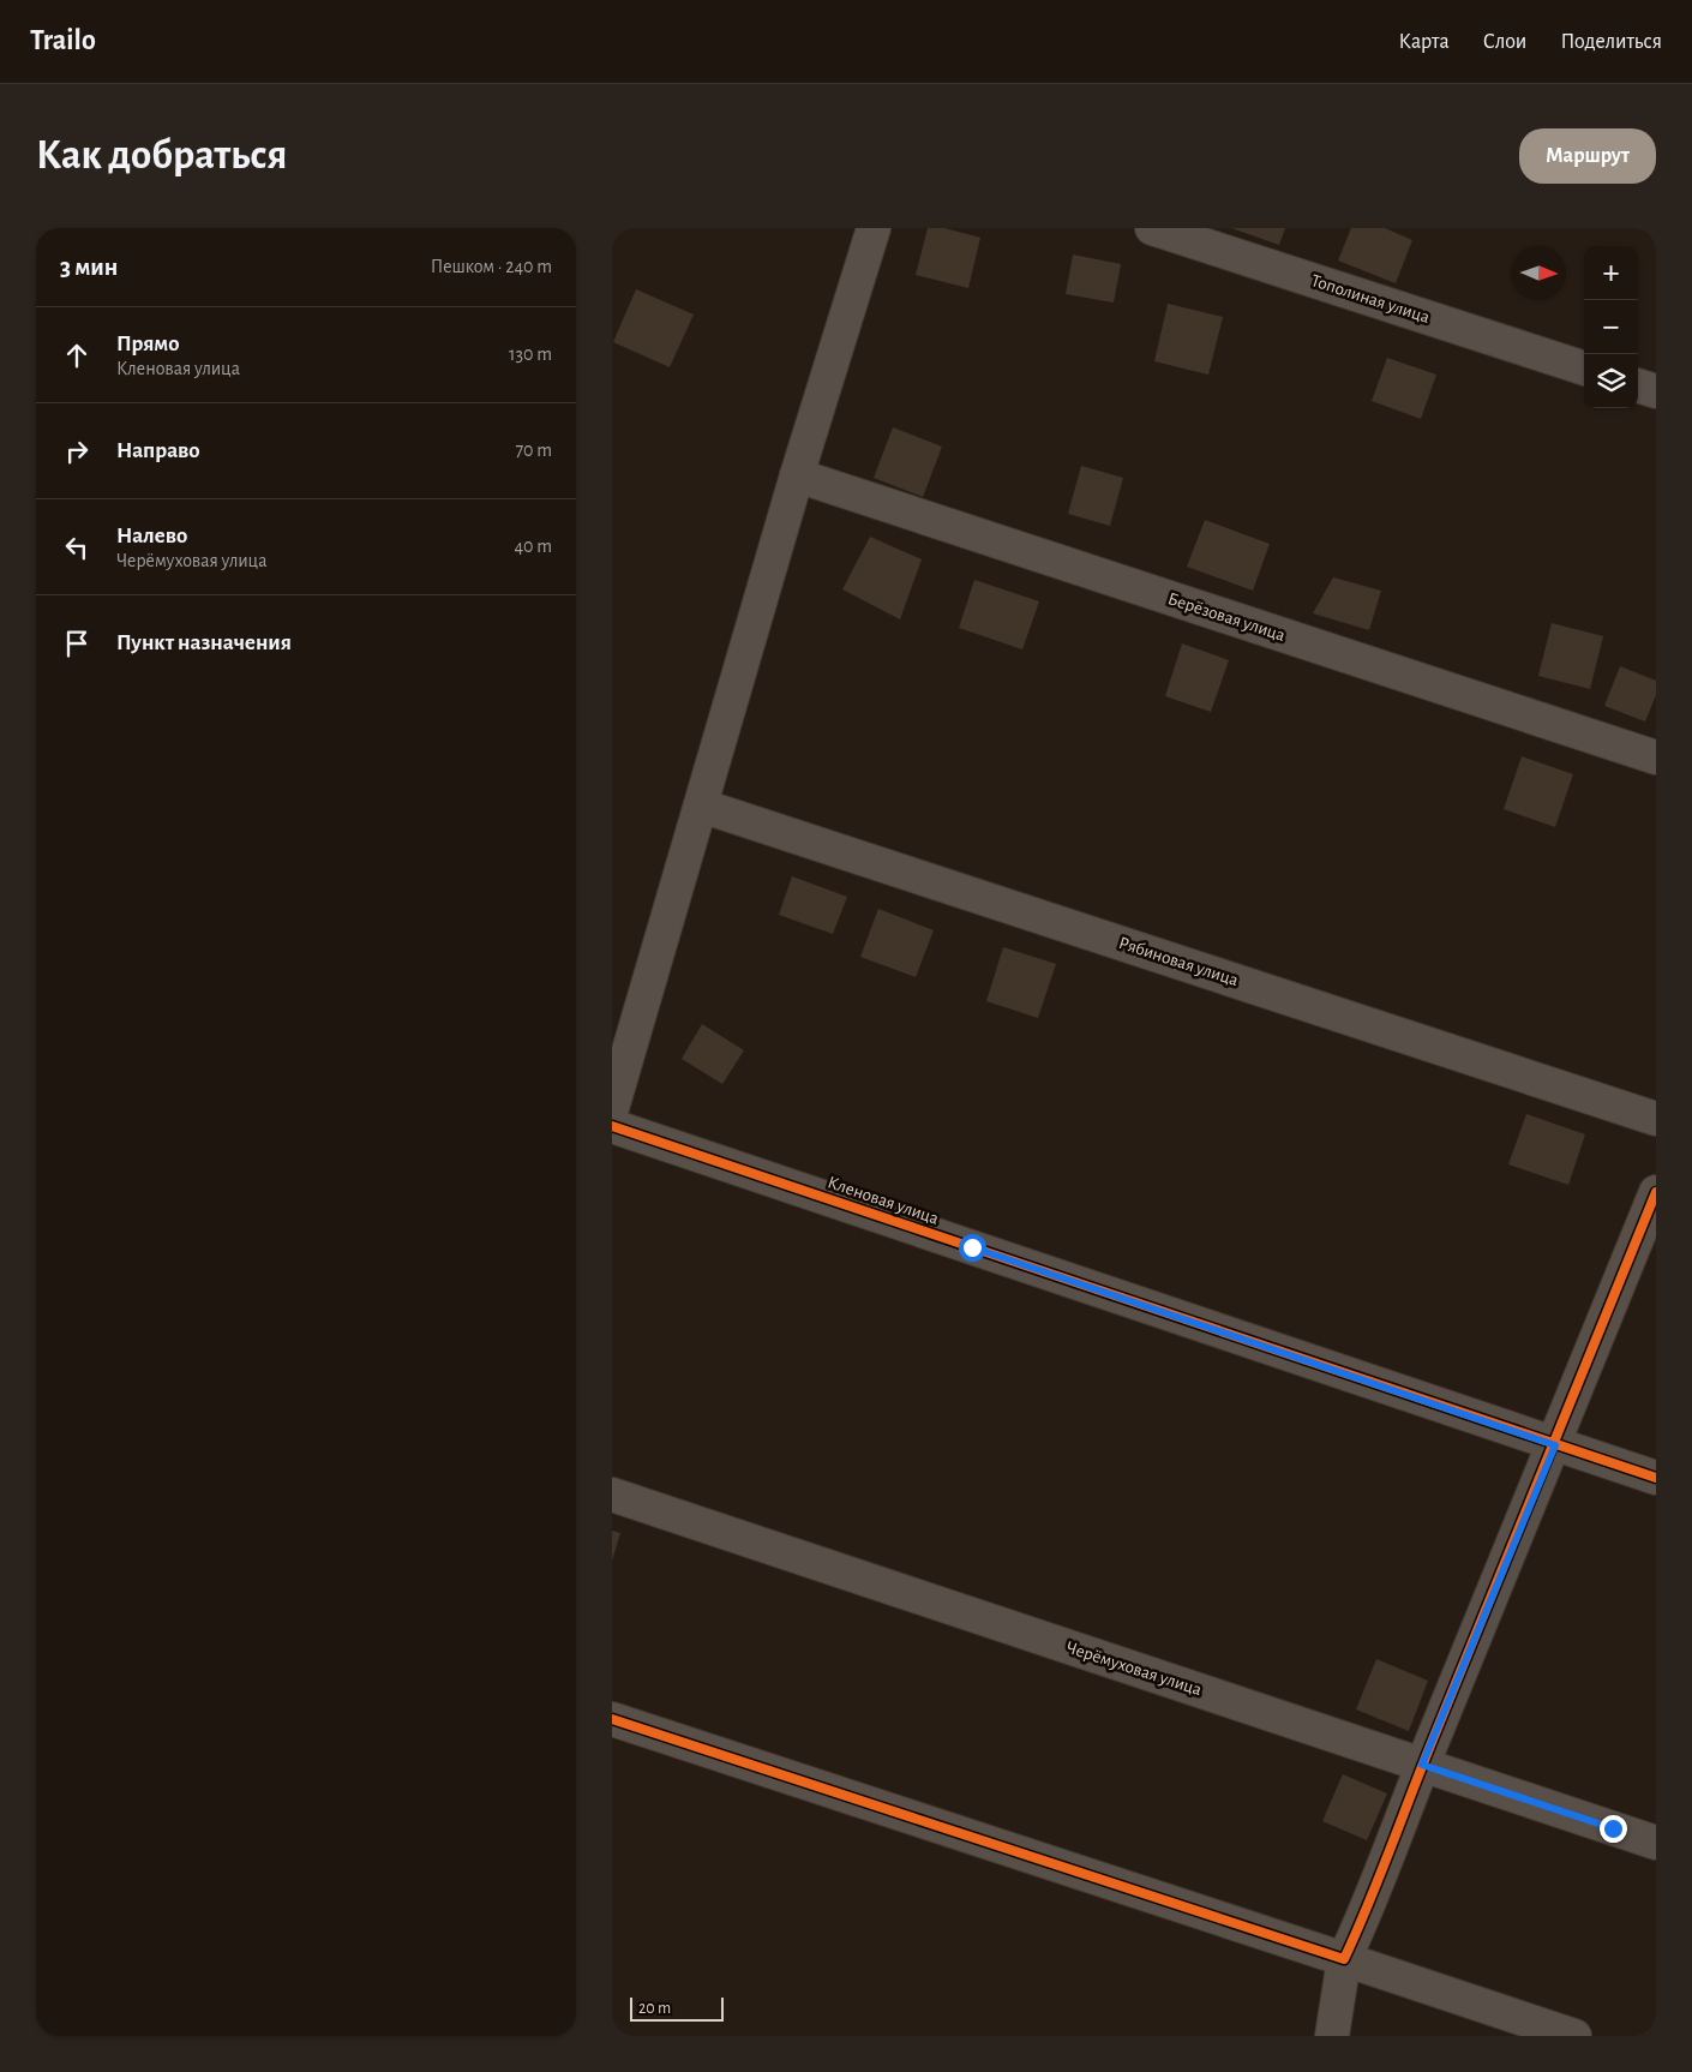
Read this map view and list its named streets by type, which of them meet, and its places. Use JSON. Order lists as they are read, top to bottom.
{
  "streets": {
    "street": [
      "Тополиная улица",
      "Берёзовая улица",
      "Рябиновая улица",
      "Кленовая улица",
      "Черёмуховая улица"
    ]
  },
  "scale_bar": "20 m",
  "north": "right",
  "page": {
    "header": "Trailo",
    "nav": ["Карта", "Слои", "Поделиться"],
    "buttons": "Маршрут",
    "title": "Как добраться",
    "heading": ["3 мин", "Пешком · 240 m"],
    "map_buttons": ["+", "−"],
    "list": [
      ["Прямо", "Кленовая улица", "130 m"],
      ["Направо", "70 m"],
      ["Налево", "Черёмуховая улица", "40 m"],
      "Пункт назначения"
    ],
    "scale": "20 m"
  }
}
